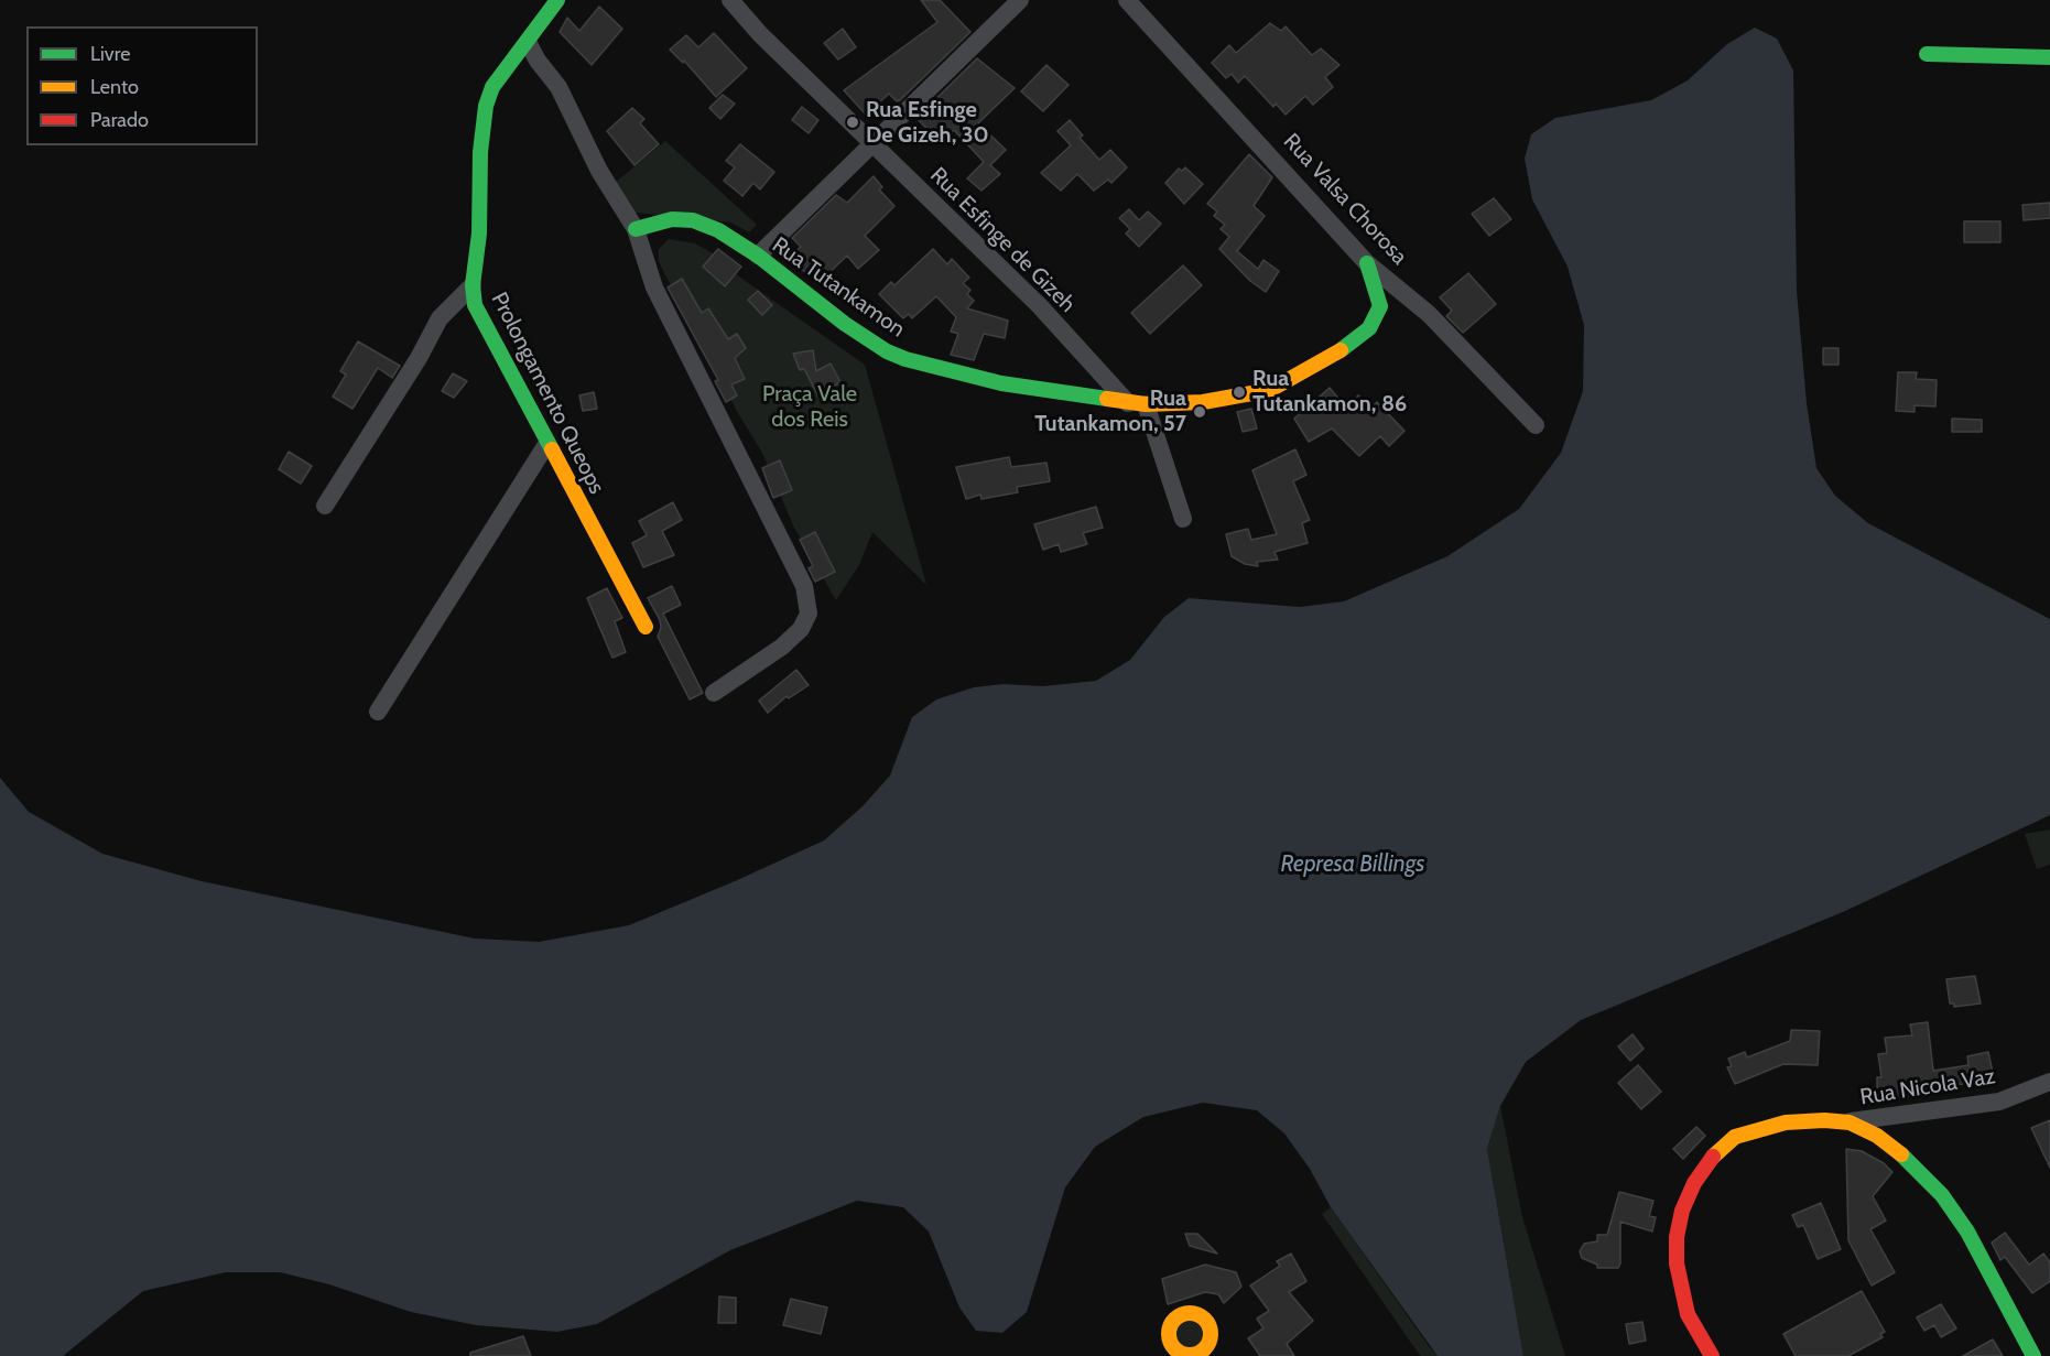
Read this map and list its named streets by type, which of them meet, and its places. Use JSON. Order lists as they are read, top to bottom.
{
  "streets": {
    "street": [
      "Rua Valsa Chorosa",
      "Rua Esfinge de Gizeh",
      "Rua Tutankamon",
      "Prolongamento Queops",
      "Rua Nicola Vaz"
    ]
  },
  "crossings": [
    ["Rua Valsa Chorosa", "Rua Tutankamon"],
    ["Rua Esfinge de Gizeh", "Rua Tutankamon"]
  ],
  "water": ["Represa Billings"],
  "parks": ["Praça Vale dos Reis"],
  "places": ["Rua Esfinge De Gizeh, 30", "Rua Tutankamon, 86", "Rua Tutankamon, 57"],
  "legend": ["Livre", "Lento", "Parado"]
}
